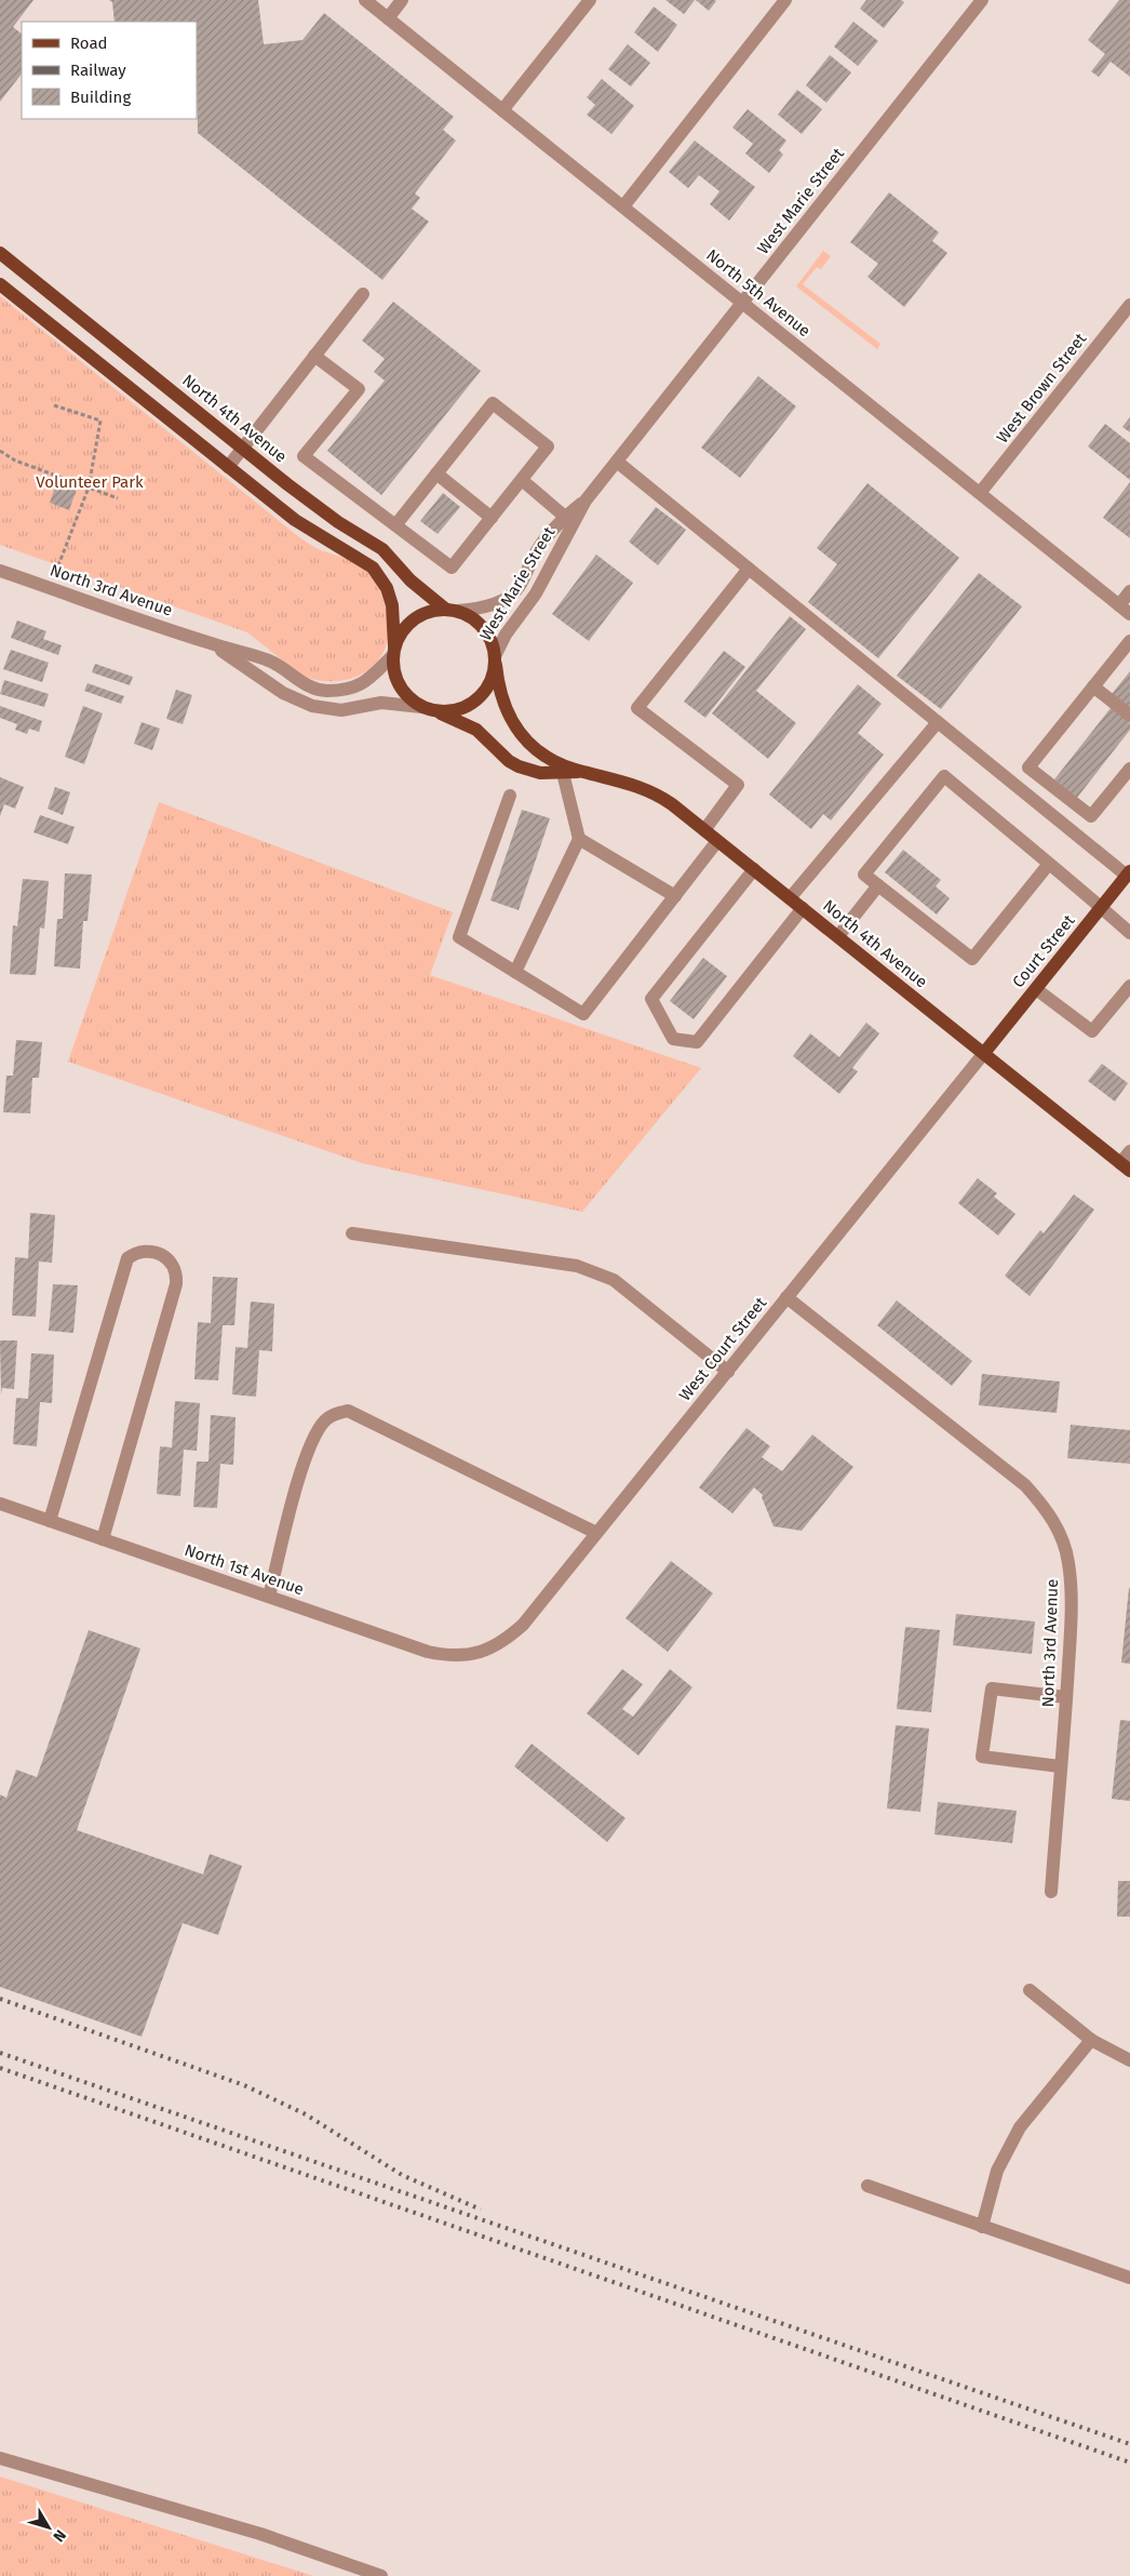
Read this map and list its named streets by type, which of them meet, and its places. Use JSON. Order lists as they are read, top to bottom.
{
  "streets": {
    "main road": ["North 4th Avenue", "Court Street"],
    "street": [
      "West Marie Street",
      "North 5th Avenue",
      "West Brown Street",
      "North 3rd Avenue",
      "West Court Street",
      "North 1st Avenue"
    ]
  },
  "crossings": [
    ["West Marie Street", "North 5th Avenue"],
    ["West Marie Street", "North 4th Avenue"],
    ["West Marie Street", "North 3rd Avenue"],
    ["North 5th Avenue", "West Brown Street"],
    ["North 4th Avenue", "North 3rd Avenue"],
    ["North 4th Avenue", "Court Street"],
    ["North 4th Avenue", "West Court Street"],
    ["North 3rd Avenue", "West Court Street"],
    ["Court Street", "West Court Street"],
    ["West Court Street", "North 1st Avenue"]
  ],
  "parks": ["Volunteer Park"],
  "legend": ["Road", "Railway", "Building"],
  "north": "bottom right"
}
